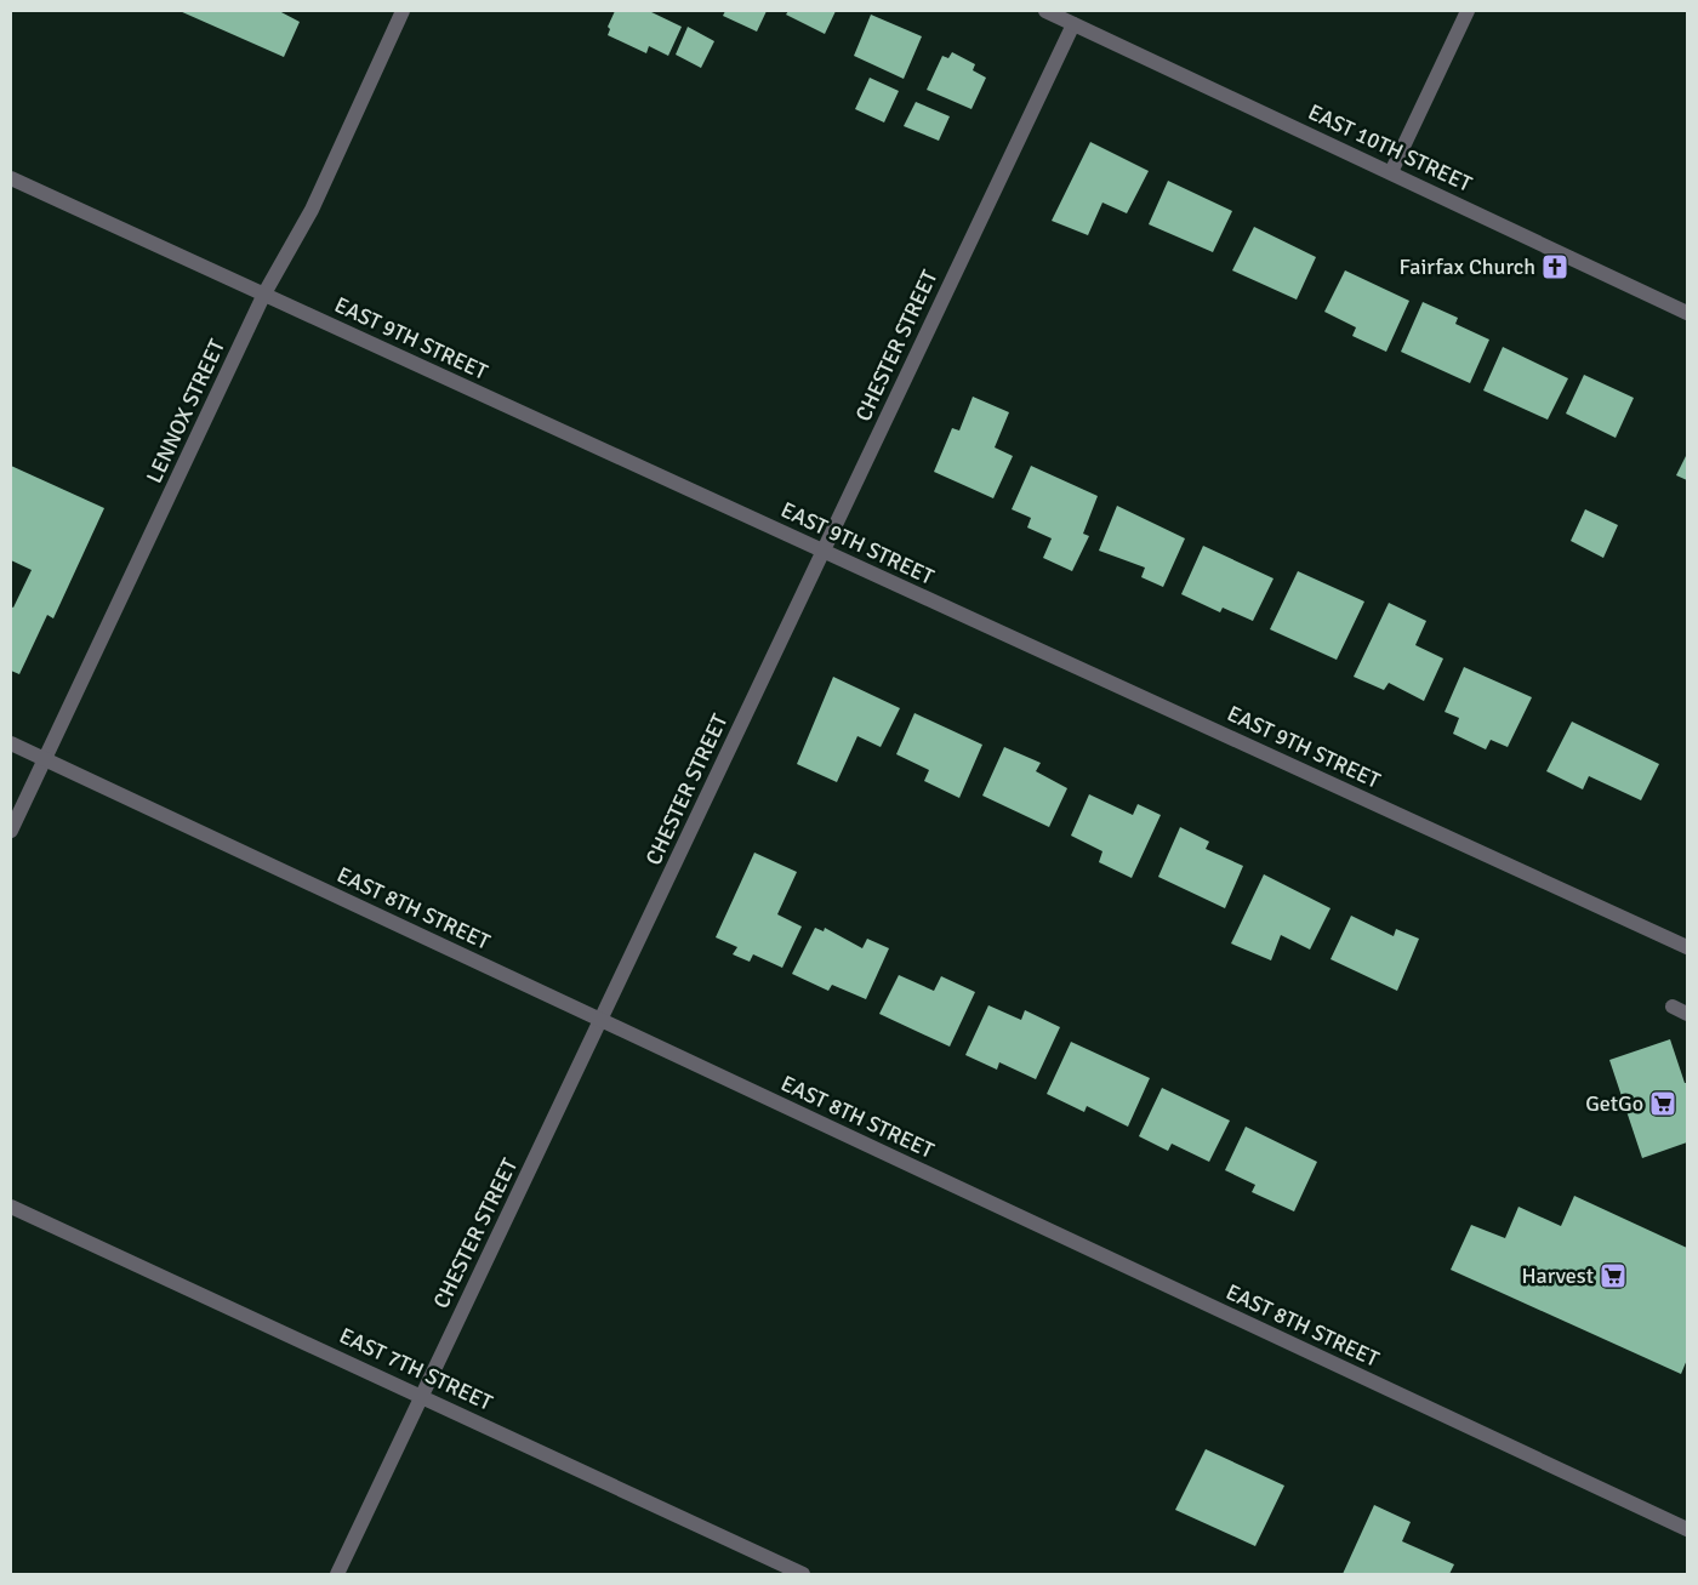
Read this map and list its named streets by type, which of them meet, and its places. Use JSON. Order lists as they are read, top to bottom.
{
  "streets": {
    "street": [
      "EAST 10TH STREET",
      "EAST 9TH STREET",
      "CHESTER STREET",
      "LENNOX STREET",
      "EAST 8TH STREET",
      "EAST 7TH STREET"
    ]
  },
  "crossings": [
    ["EAST 10TH STREET", "CHESTER STREET"],
    ["EAST 9TH STREET", "CHESTER STREET"],
    ["EAST 9TH STREET", "LENNOX STREET"],
    ["CHESTER STREET", "EAST 8TH STREET"],
    ["CHESTER STREET", "EAST 7TH STREET"],
    ["LENNOX STREET", "EAST 8TH STREET"]
  ],
  "places": {
    "church": ["Fairfax Church"],
    "supermarket": ["GetGo", "Harvest"]
  }
}
